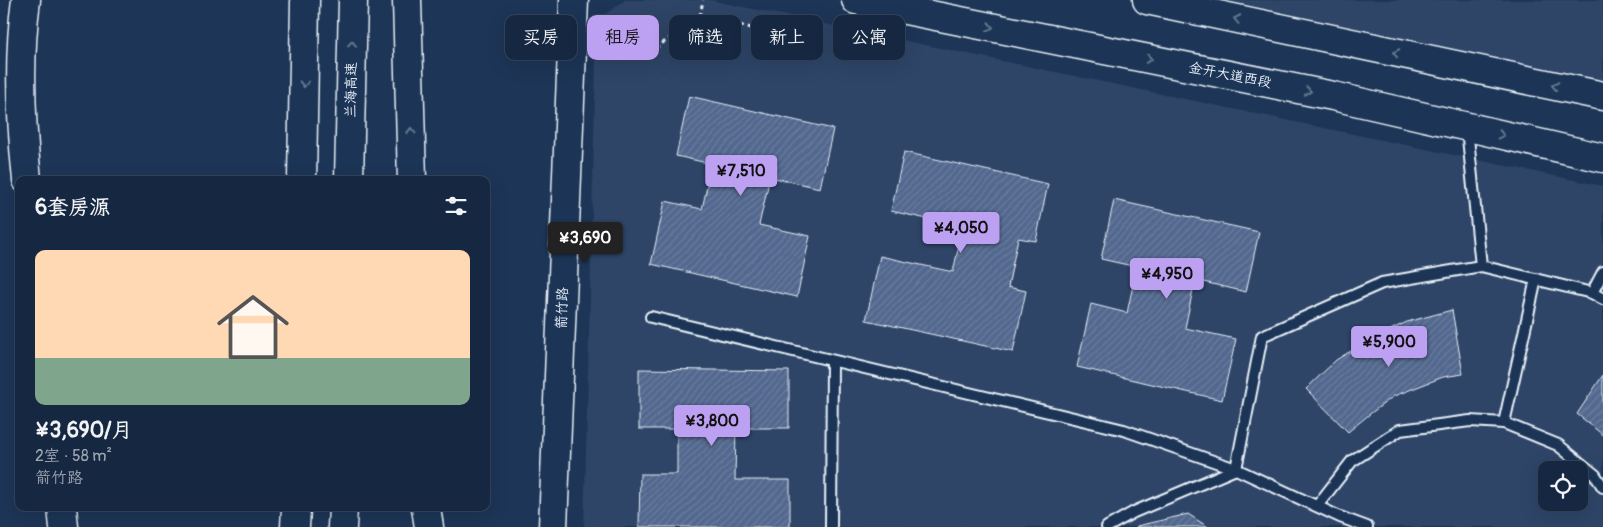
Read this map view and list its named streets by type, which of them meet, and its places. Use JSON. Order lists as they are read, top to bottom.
{
  "streets": {
    "main road": ["金开大道西段", "兰海高速", "箭竹路"]
  },
  "page": {
    "chip": [
      "买房",
      "租房",
      "筛选",
      "新上",
      "公寓"
    ],
    "price": [
      "¥7,510",
      "¥4,050",
      "¥3,690",
      "¥4,950",
      "¥5,900",
      "¥3,800"
    ],
    "heading": "6套房源",
    "list": [
      {
        "name": "¥3,690/月",
        "note": "2室 · 58 m² · 箭竹路"
      }
    ]
  }
}
